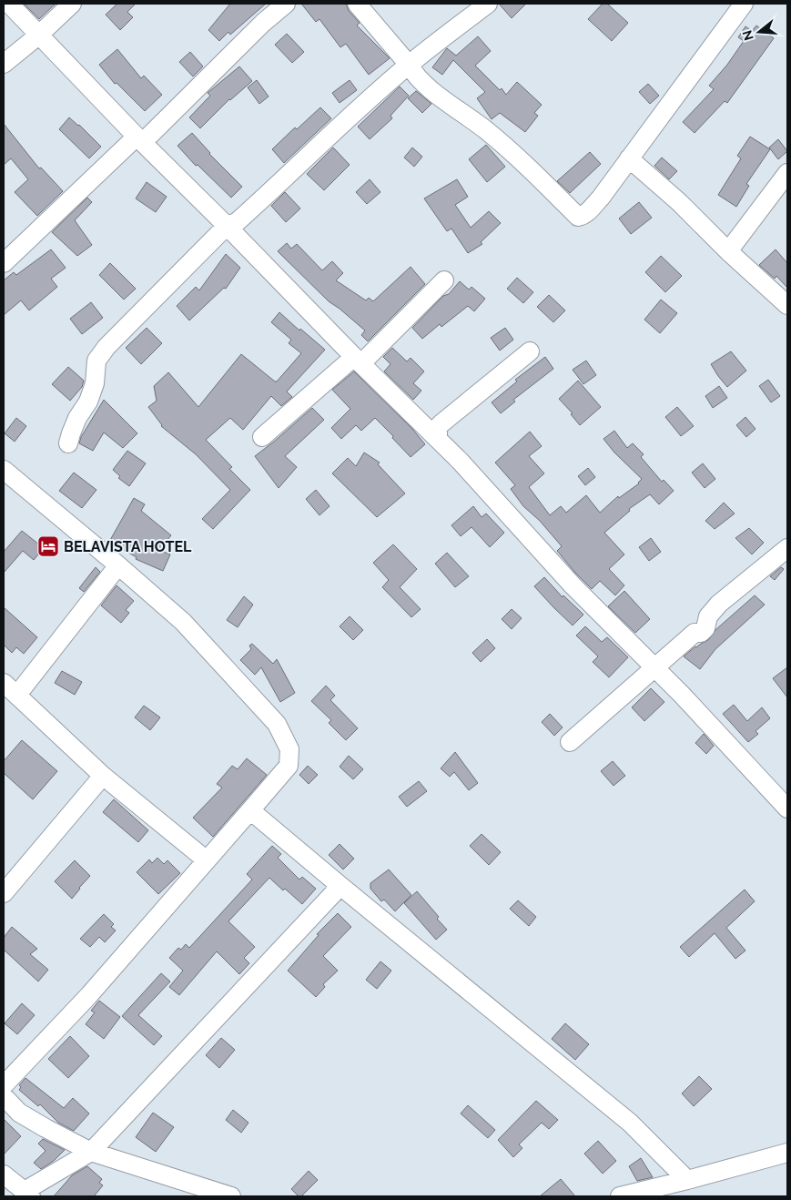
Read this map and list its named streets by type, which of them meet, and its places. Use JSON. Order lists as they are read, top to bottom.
{
  "places": {
    "hotel": ["BELAVISTA HOTEL"]
  },
  "north": "left"
}
